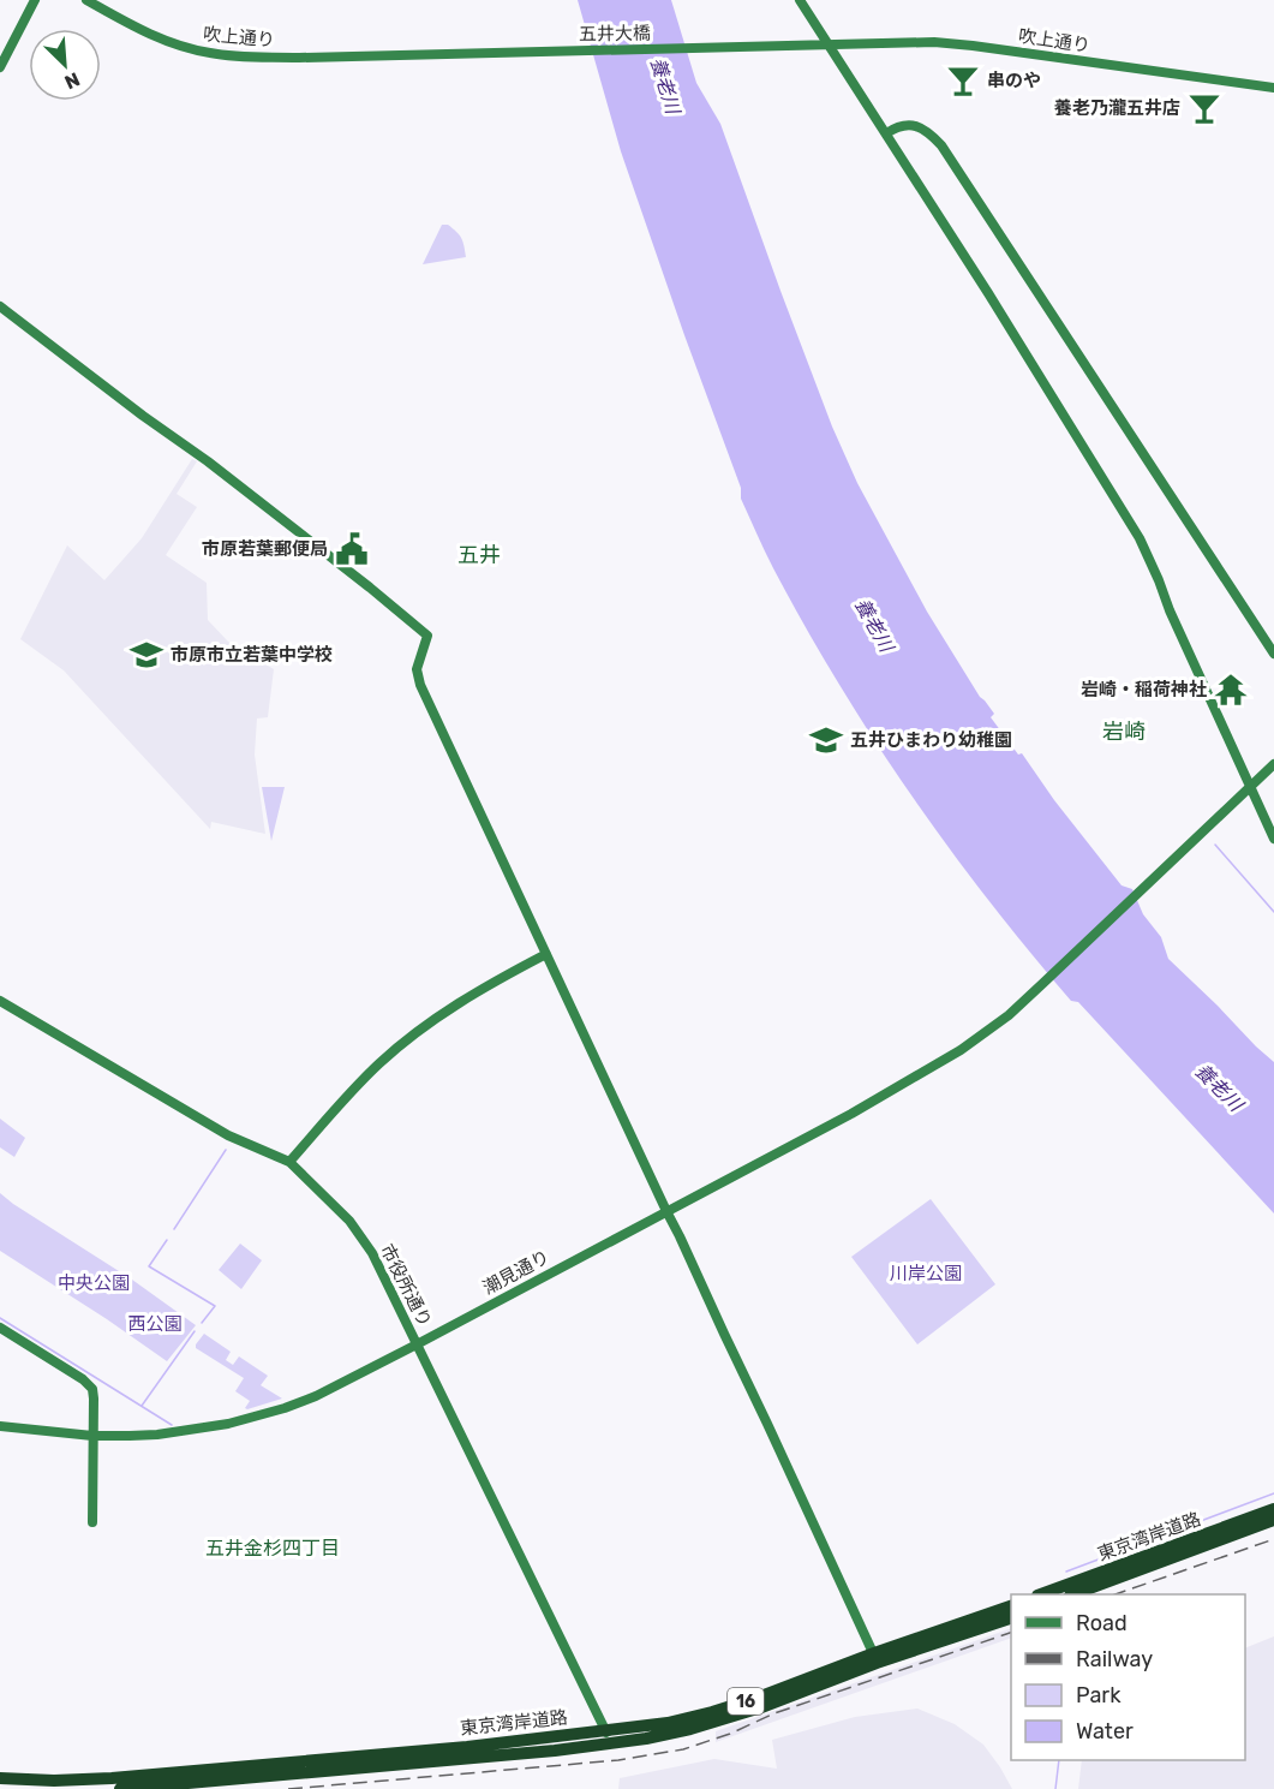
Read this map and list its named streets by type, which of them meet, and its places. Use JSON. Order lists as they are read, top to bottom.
{
  "streets": {
    "highway": ["東京湾岸道路", "16"],
    "street": [
      "五井大橋",
      "吹上通り",
      "潮見通り",
      "市役所通り"
    ]
  },
  "crossings": [
    ["五井大橋", "吹上通り"],
    ["潮見通り", "市役所通り"],
    ["市役所通り", "東京湾岸道路"]
  ],
  "districts": ["五井", "岩崎", "五井金杉四丁目"],
  "water": ["養老川"],
  "parks": ["川岸公園", "中央公園", "西公園"],
  "places": {
    "bar": ["串のや", "養老乃瀧五井店"],
    "public building": ["市原若葉郵便局"],
    "school or university": ["市原市立若葉中学校", "五井ひまわり幼稚園"],
    "temple": ["岩崎・稲荷神社"]
  },
  "legend": [
    "Road",
    "Railway",
    "Park",
    "Water"
  ],
  "north": "bottom right"
}
